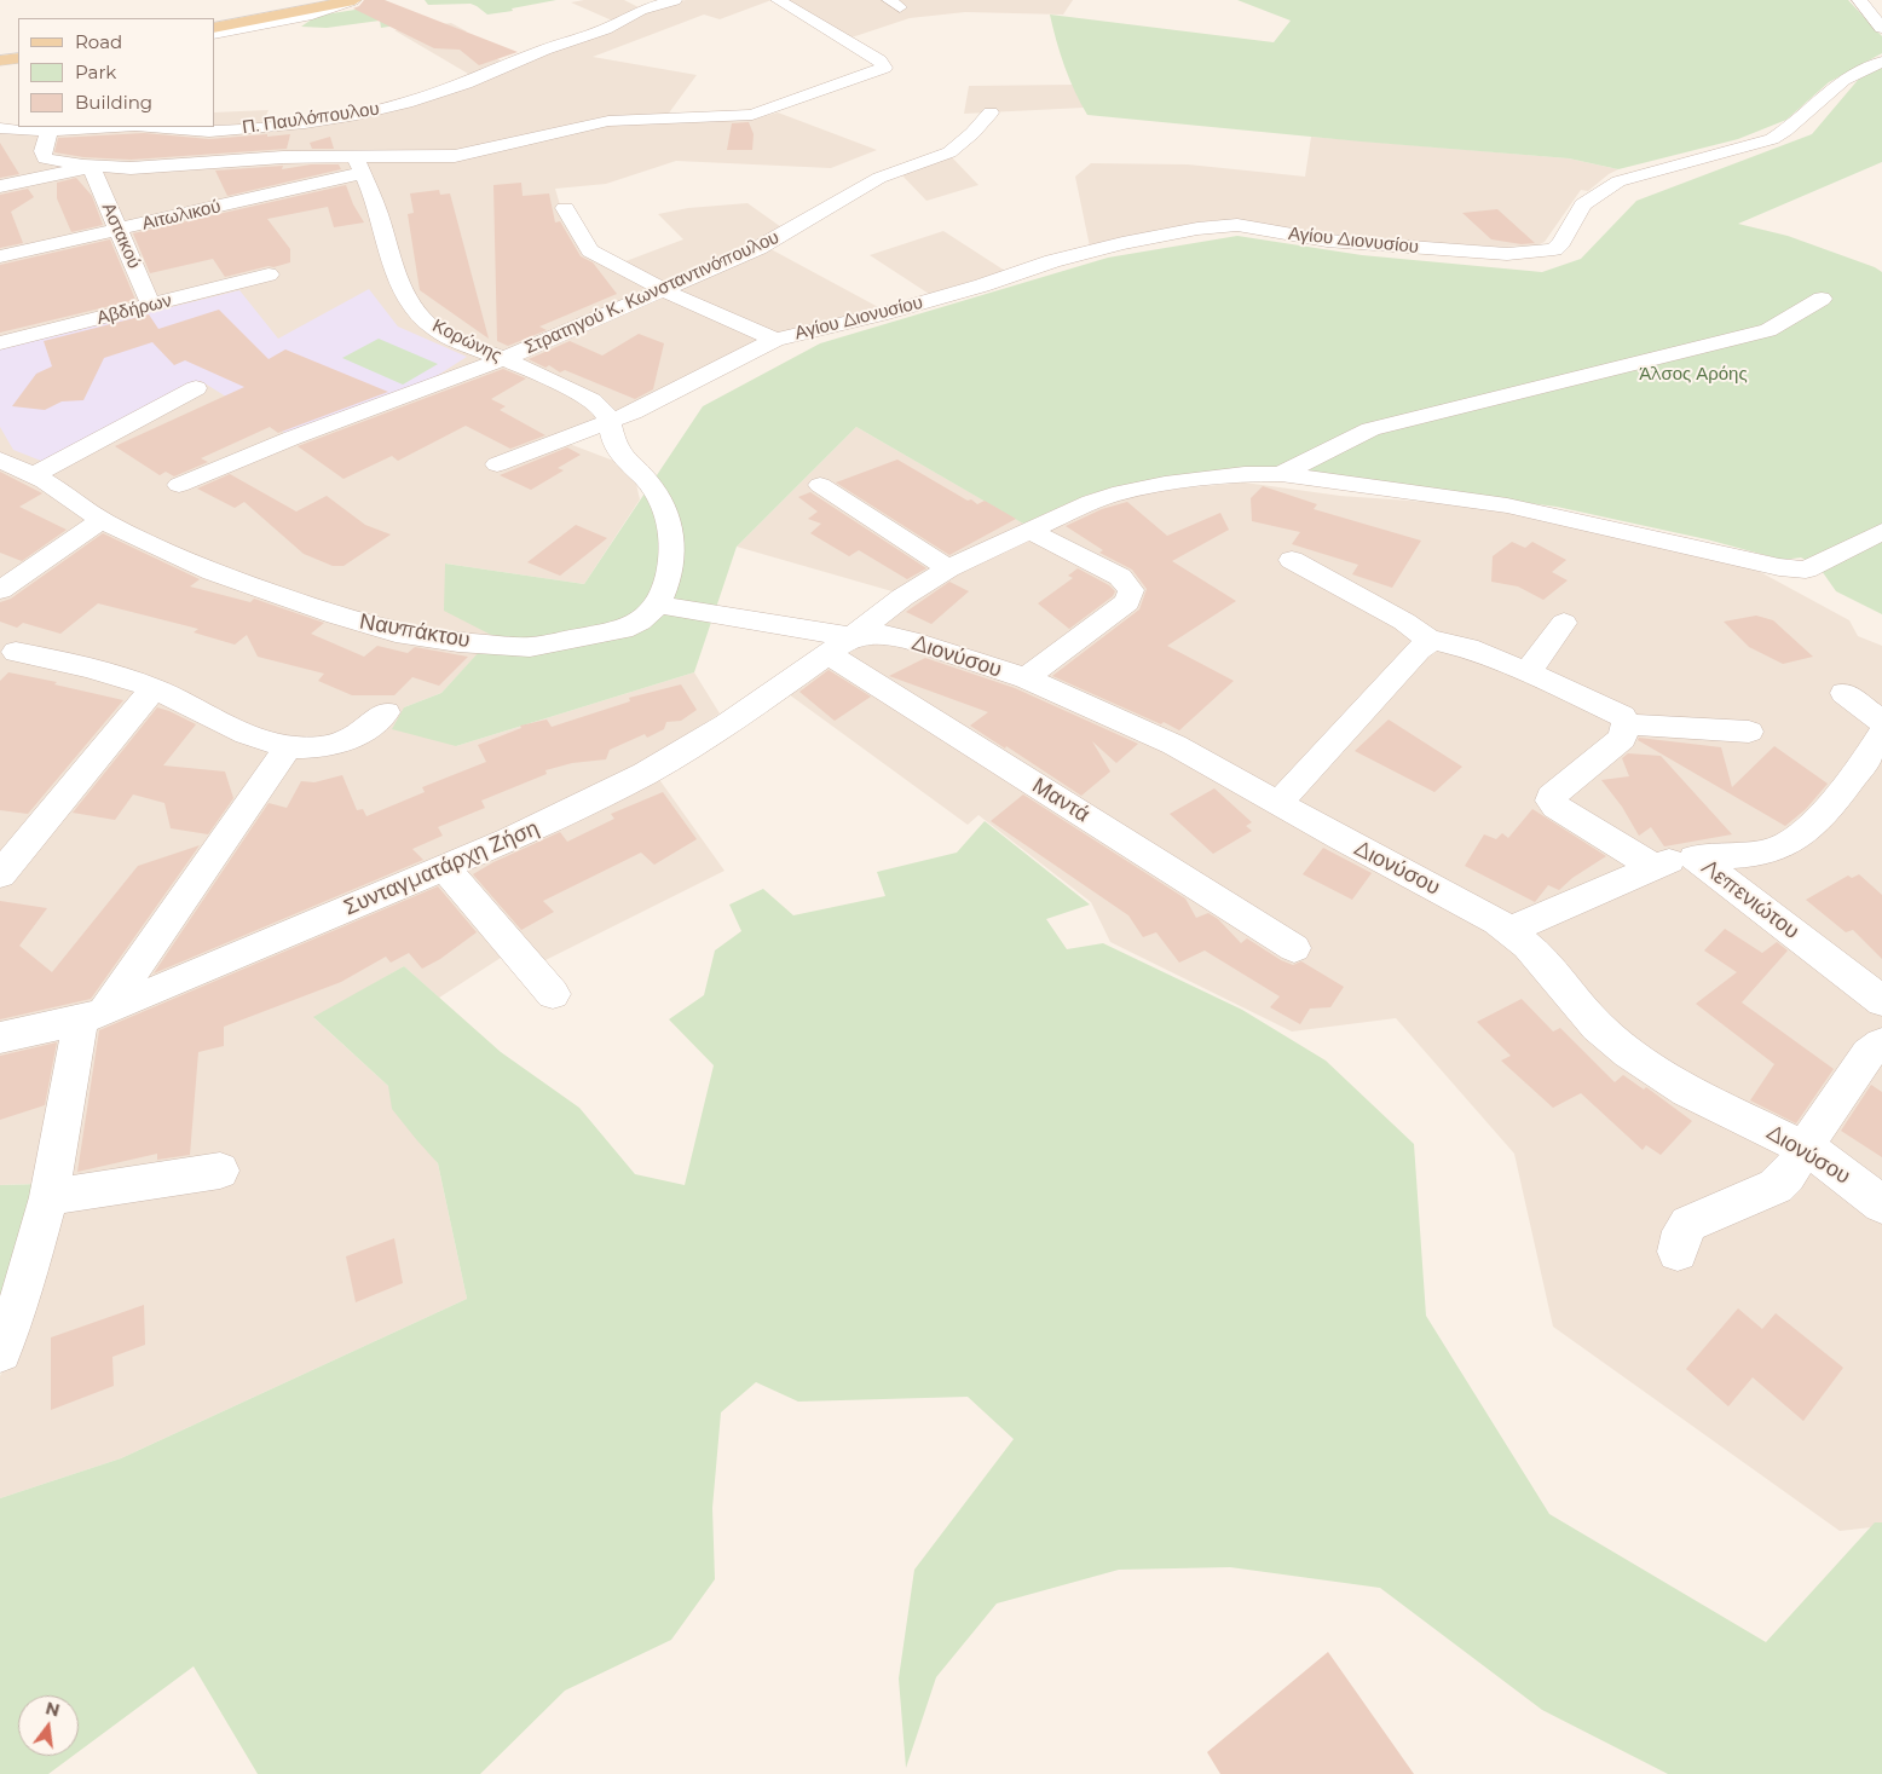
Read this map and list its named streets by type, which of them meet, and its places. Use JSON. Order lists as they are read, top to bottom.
{
  "streets": {
    "street": [
      "Π. Παυλόπουλου",
      "Αιτωλικού",
      "Αστακού",
      "Αγίου Διονυσίου",
      "Στρατηγού Κ. Κωνσταντινόπουλου",
      "Αβδήρων",
      "Κορώνης",
      "Ναυπάκτου",
      "Διονύσου",
      "Μαντά",
      "Συνταγματάρχη Ζήση",
      "Λεπενιώτου"
    ]
  },
  "crossings": [
    ["Αιτωλικού", "Αστακού"],
    ["Αιτωλικού", "Κορώνης"],
    ["Αστακού", "Αβδήρων"],
    ["Αγίου Διονυσίου", "Κορώνης"],
    ["Στρατηγού Κ. Κωνσταντινόπουλου", "Κορώνης"],
    ["Κορώνης", "Ναυπάκτου"],
    ["Διονύσου", "Μαντά"],
    ["Διονύσου", "Συνταγματάρχη Ζήση"],
    ["Μαντά", "Συνταγματάρχη Ζήση"]
  ],
  "parks": ["Άλσος Αρόης"],
  "legend": ["Road", "Park", "Building"],
  "north": "top"
}
